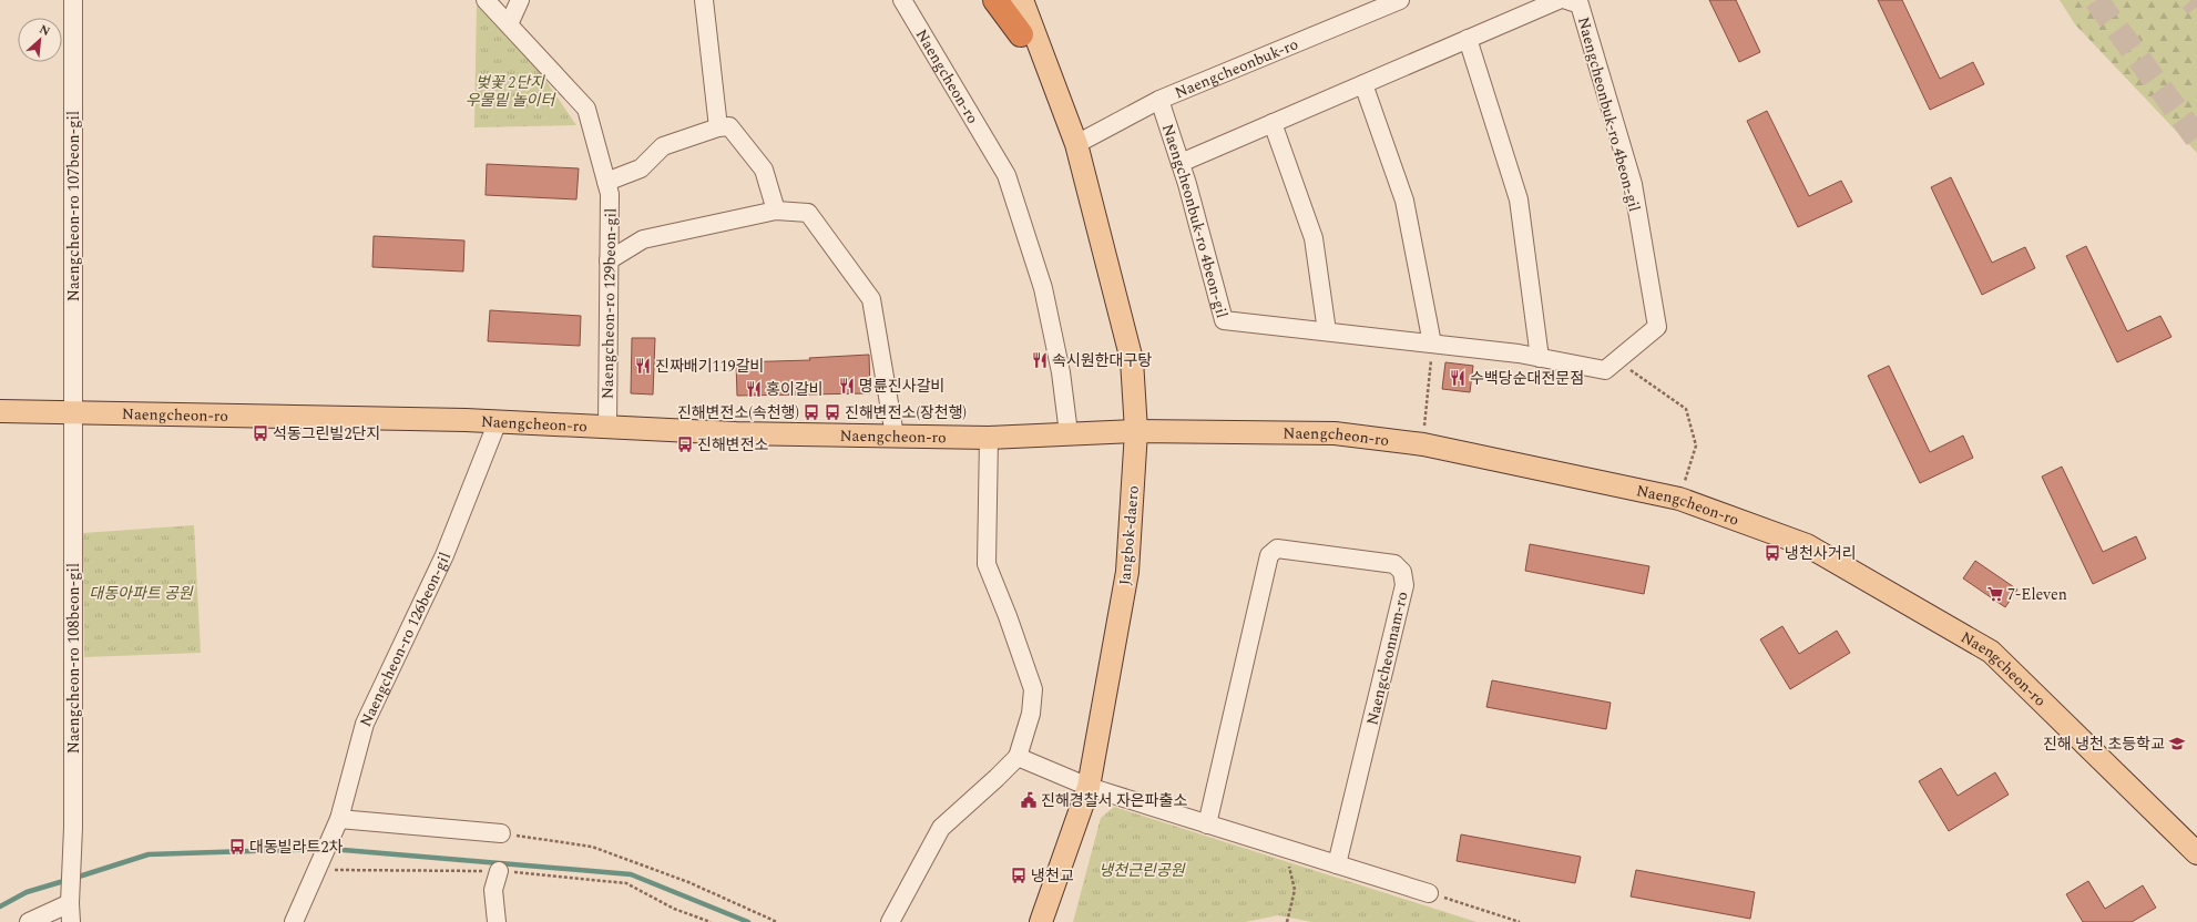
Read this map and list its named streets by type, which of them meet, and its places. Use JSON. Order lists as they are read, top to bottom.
{
  "streets": {
    "main road": ["Naengcheon-ro", "Jangbok-daero"],
    "street": [
      "Naengcheonbuk-ro",
      "Naengcheonbuk-ro 4beon-gil",
      "Naengcheon-ro 107beon-gil",
      "Naengcheon-ro 129beon-gil",
      "Naengcheon-ro 126beon-gil",
      "Naengcheon-ro 108beon-gil",
      "Naengcheonnam-ro"
    ]
  },
  "crossings": [
    ["Naengcheonbuk-ro", "Naengcheonbuk-ro 4beon-gil"],
    ["Naengcheonbuk-ro", "Jangbok-daero"],
    ["Naengcheon-ro", "Naengcheon-ro 107beon-gil"],
    ["Naengcheon-ro", "Naengcheon-ro 129beon-gil"],
    ["Naengcheon-ro", "Jangbok-daero"],
    ["Naengcheon-ro", "Naengcheon-ro 126beon-gil"],
    ["Naengcheon-ro", "Naengcheon-ro 108beon-gil"],
    ["Naengcheon-ro 107beon-gil", "Naengcheon-ro 108beon-gil"]
  ],
  "parks": ["벚꽃 2단지 우물밑 놀이터", "대동아파트 공원", "냉천근린공원"],
  "places": {
    "restaurant": [
      "속시원한대구탕",
      "진짜배기119갈비",
      "수백당순대전문점",
      "명륜진사갈비",
      "홍이갈비"
    ],
    "bus stop": [
      "진해변전소(속천행)",
      "진해변전소(장천행)",
      "석동그린빌2단지",
      "진해변전소",
      "냉천사거리",
      "대동빌라트2차",
      "냉천교"
    ],
    "supermarket": ["7-Eleven"],
    "school or university": ["진해 냉천 초등학교"],
    "public building": ["진해경찰서 자은파출소"]
  },
  "north": "top right"
}
